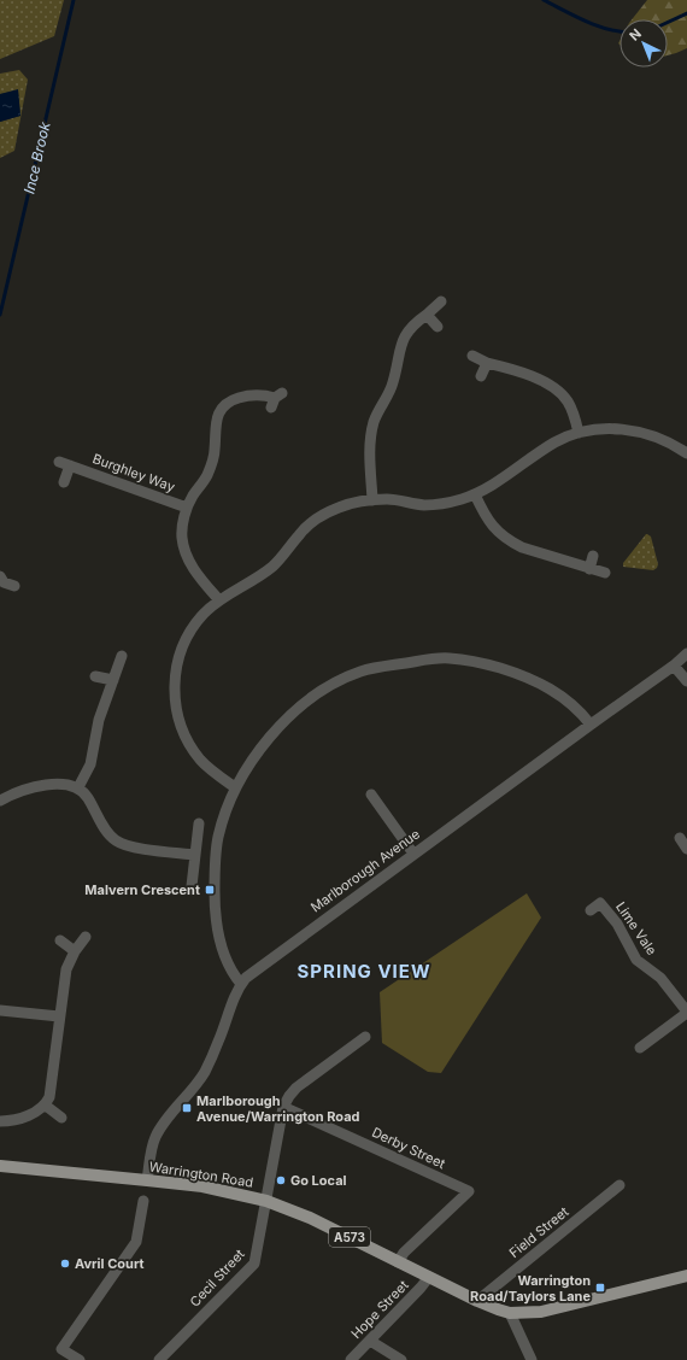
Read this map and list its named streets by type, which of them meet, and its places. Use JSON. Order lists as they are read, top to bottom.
{
  "streets": {
    "main road": ["Warrington Road", "A573"],
    "street": [
      "Burghley Way",
      "Marlborough Avenue",
      "Lime Vale",
      "Derby Street",
      "Field Street",
      "Cecil Street",
      "Hope Street"
    ]
  },
  "crossings": [
    ["Marlborough Avenue", "Warrington Road"],
    ["Derby Street", "Warrington Road"],
    ["Derby Street", "Cecil Street"],
    ["Warrington Road", "Field Street"],
    ["Warrington Road", "Cecil Street"],
    ["Warrington Road", "Hope Street"]
  ],
  "districts": ["SPRING VIEW"],
  "water": ["Ince Brook"],
  "places": {
    "transit": ["Malvern Crescent", "Marlborough Avenue/Warrington Road", "Warrington Road/Taylors Lane"],
    "other": ["Go Local", "Avril Court"]
  },
  "north": "top left"
}
